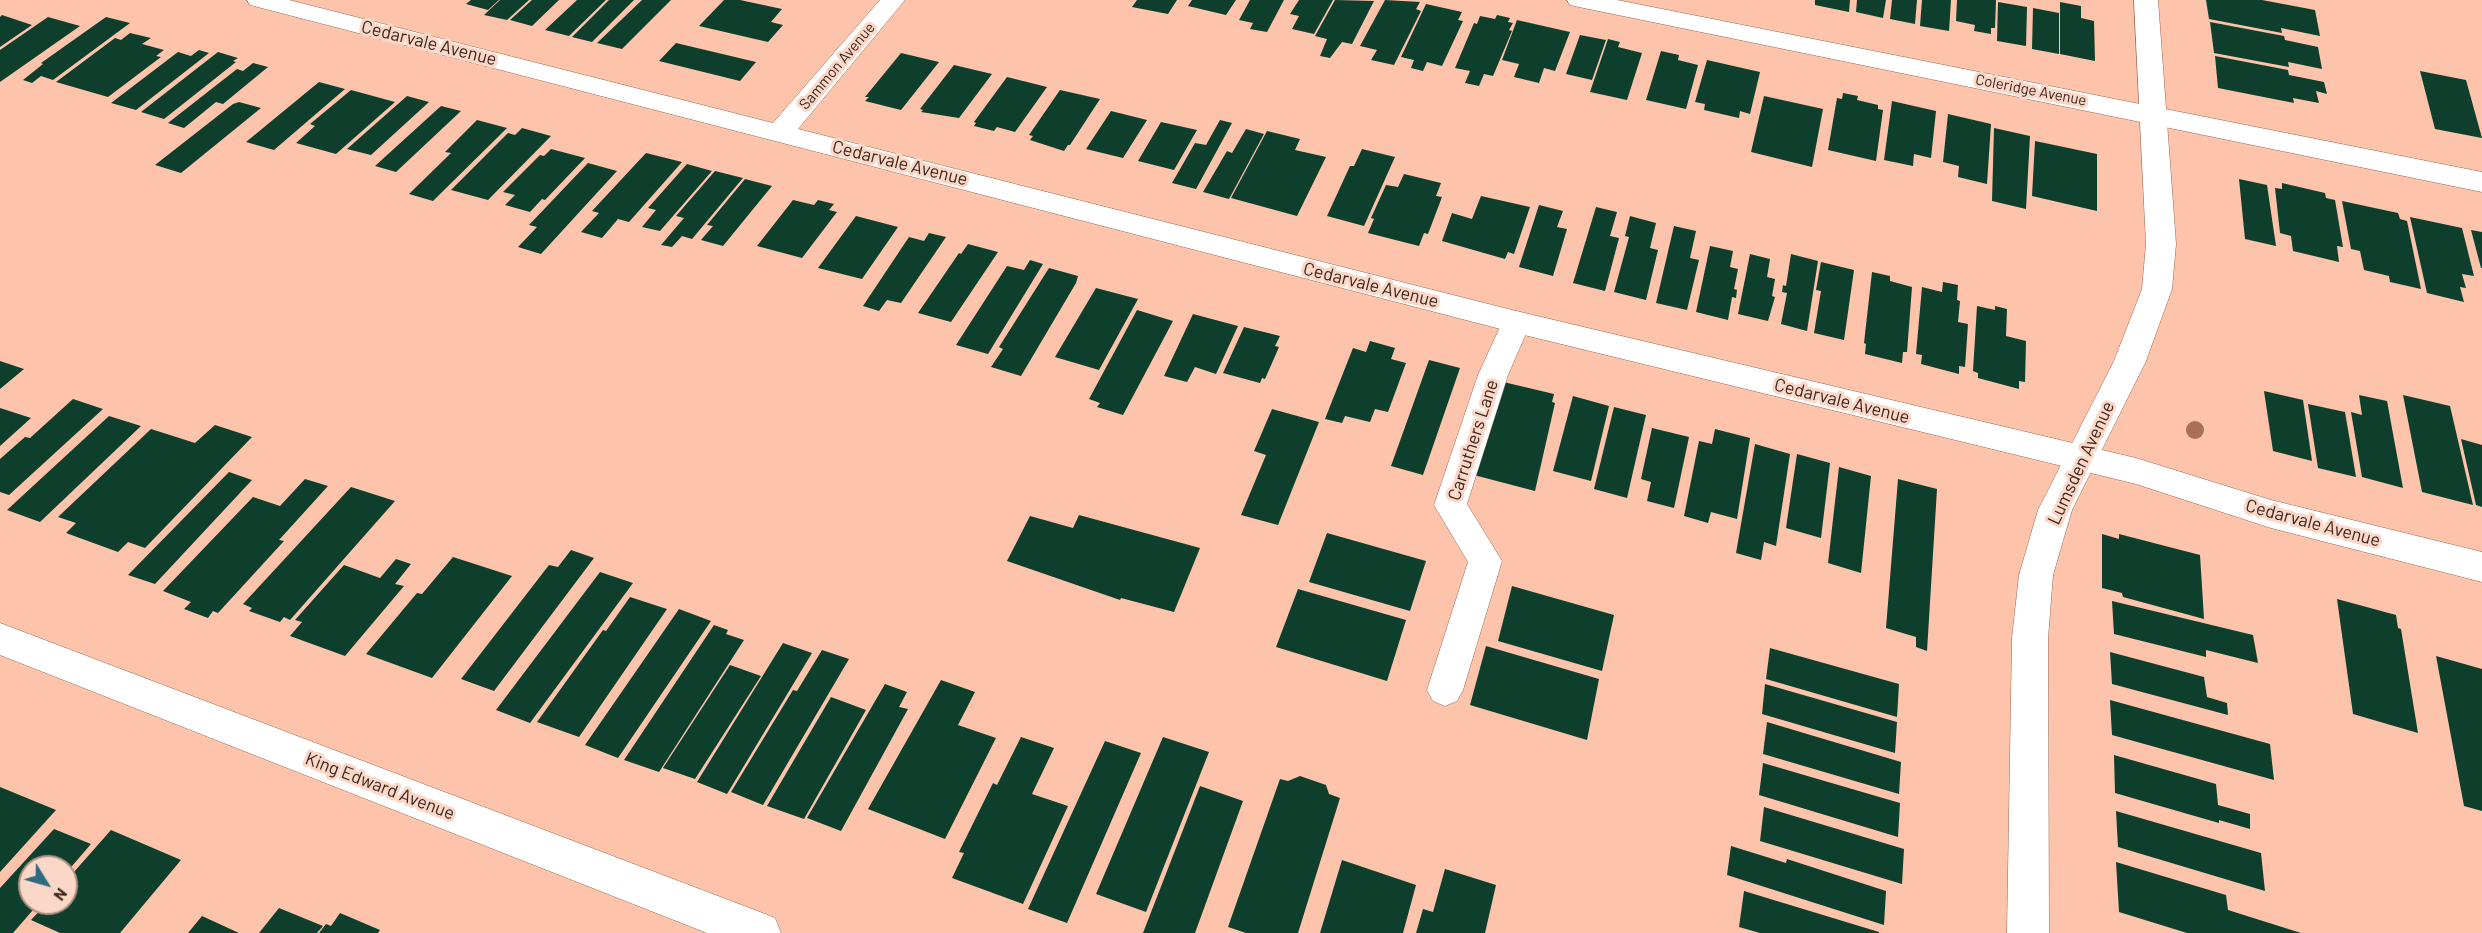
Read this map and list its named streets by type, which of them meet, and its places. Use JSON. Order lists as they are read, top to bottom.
{
  "streets": {
    "street": [
      "Cedarvale Avenue",
      "Sammon Avenue",
      "Coleridge Avenue",
      "Lumsden Avenue",
      "King Edward Avenue"
    ],
    "lane": ["Carruthers Lane"]
  },
  "crossings": [
    ["Cedarvale Avenue", "Sammon Avenue"],
    ["Cedarvale Avenue", "Carruthers Lane"],
    ["Cedarvale Avenue", "Lumsden Avenue"],
    ["Coleridge Avenue", "Lumsden Avenue"]
  ],
  "north": "bottom right"
}
